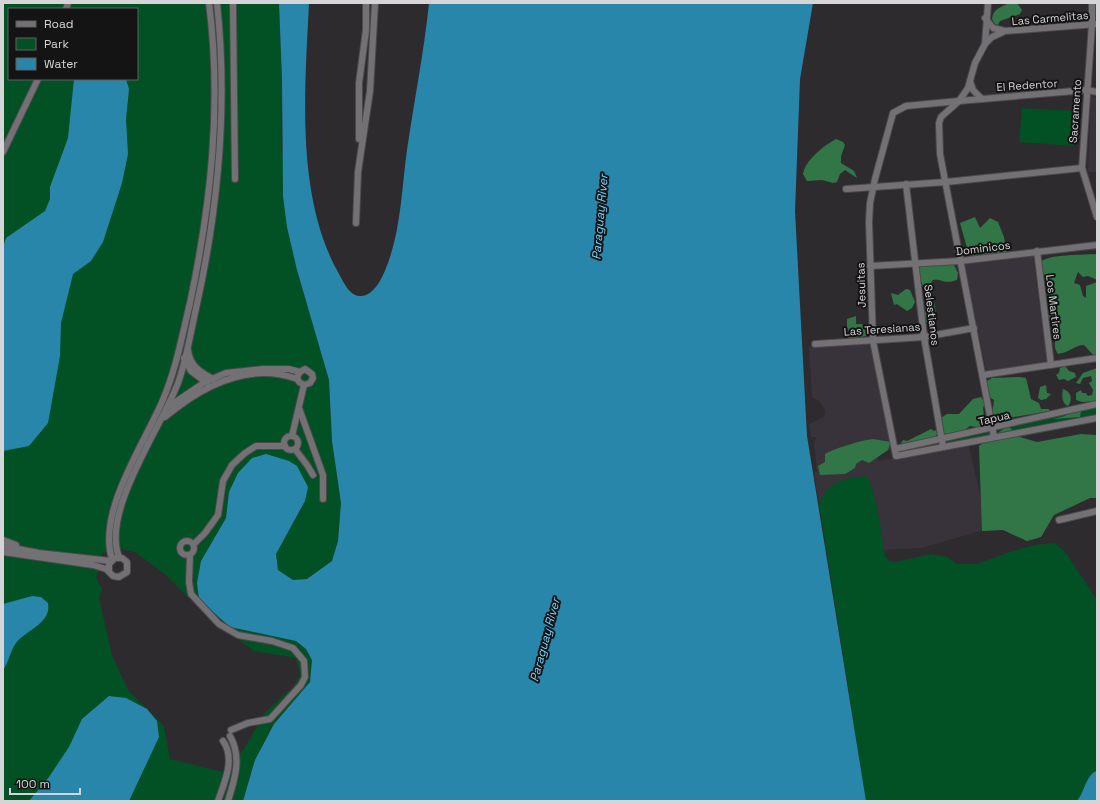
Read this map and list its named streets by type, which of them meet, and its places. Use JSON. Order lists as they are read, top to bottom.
{
  "streets": {
    "street": [
      "Las Carmelitas",
      "El Redentor",
      "Sacramento",
      "Dominicos",
      "Jesuitas",
      "Los Martires",
      "Selestianos",
      "Las Teresianas",
      "Tapua"
    ]
  },
  "crossings": [
    ["Las Carmelitas", "Sacramento"],
    ["El Redentor", "Sacramento"],
    ["El Redentor", "Jesuitas"],
    ["Dominicos", "Jesuitas"],
    ["Dominicos", "Los Martires"],
    ["Dominicos", "Selestianos"],
    ["Jesuitas", "Las Teresianas"],
    ["Jesuitas", "Tapua"],
    ["Selestianos", "Las Teresianas"],
    ["Selestianos", "Tapua"]
  ],
  "water": ["Paraguay River"],
  "legend": ["Road", "Park", "Water"],
  "scale_bar": "100 m"
}
